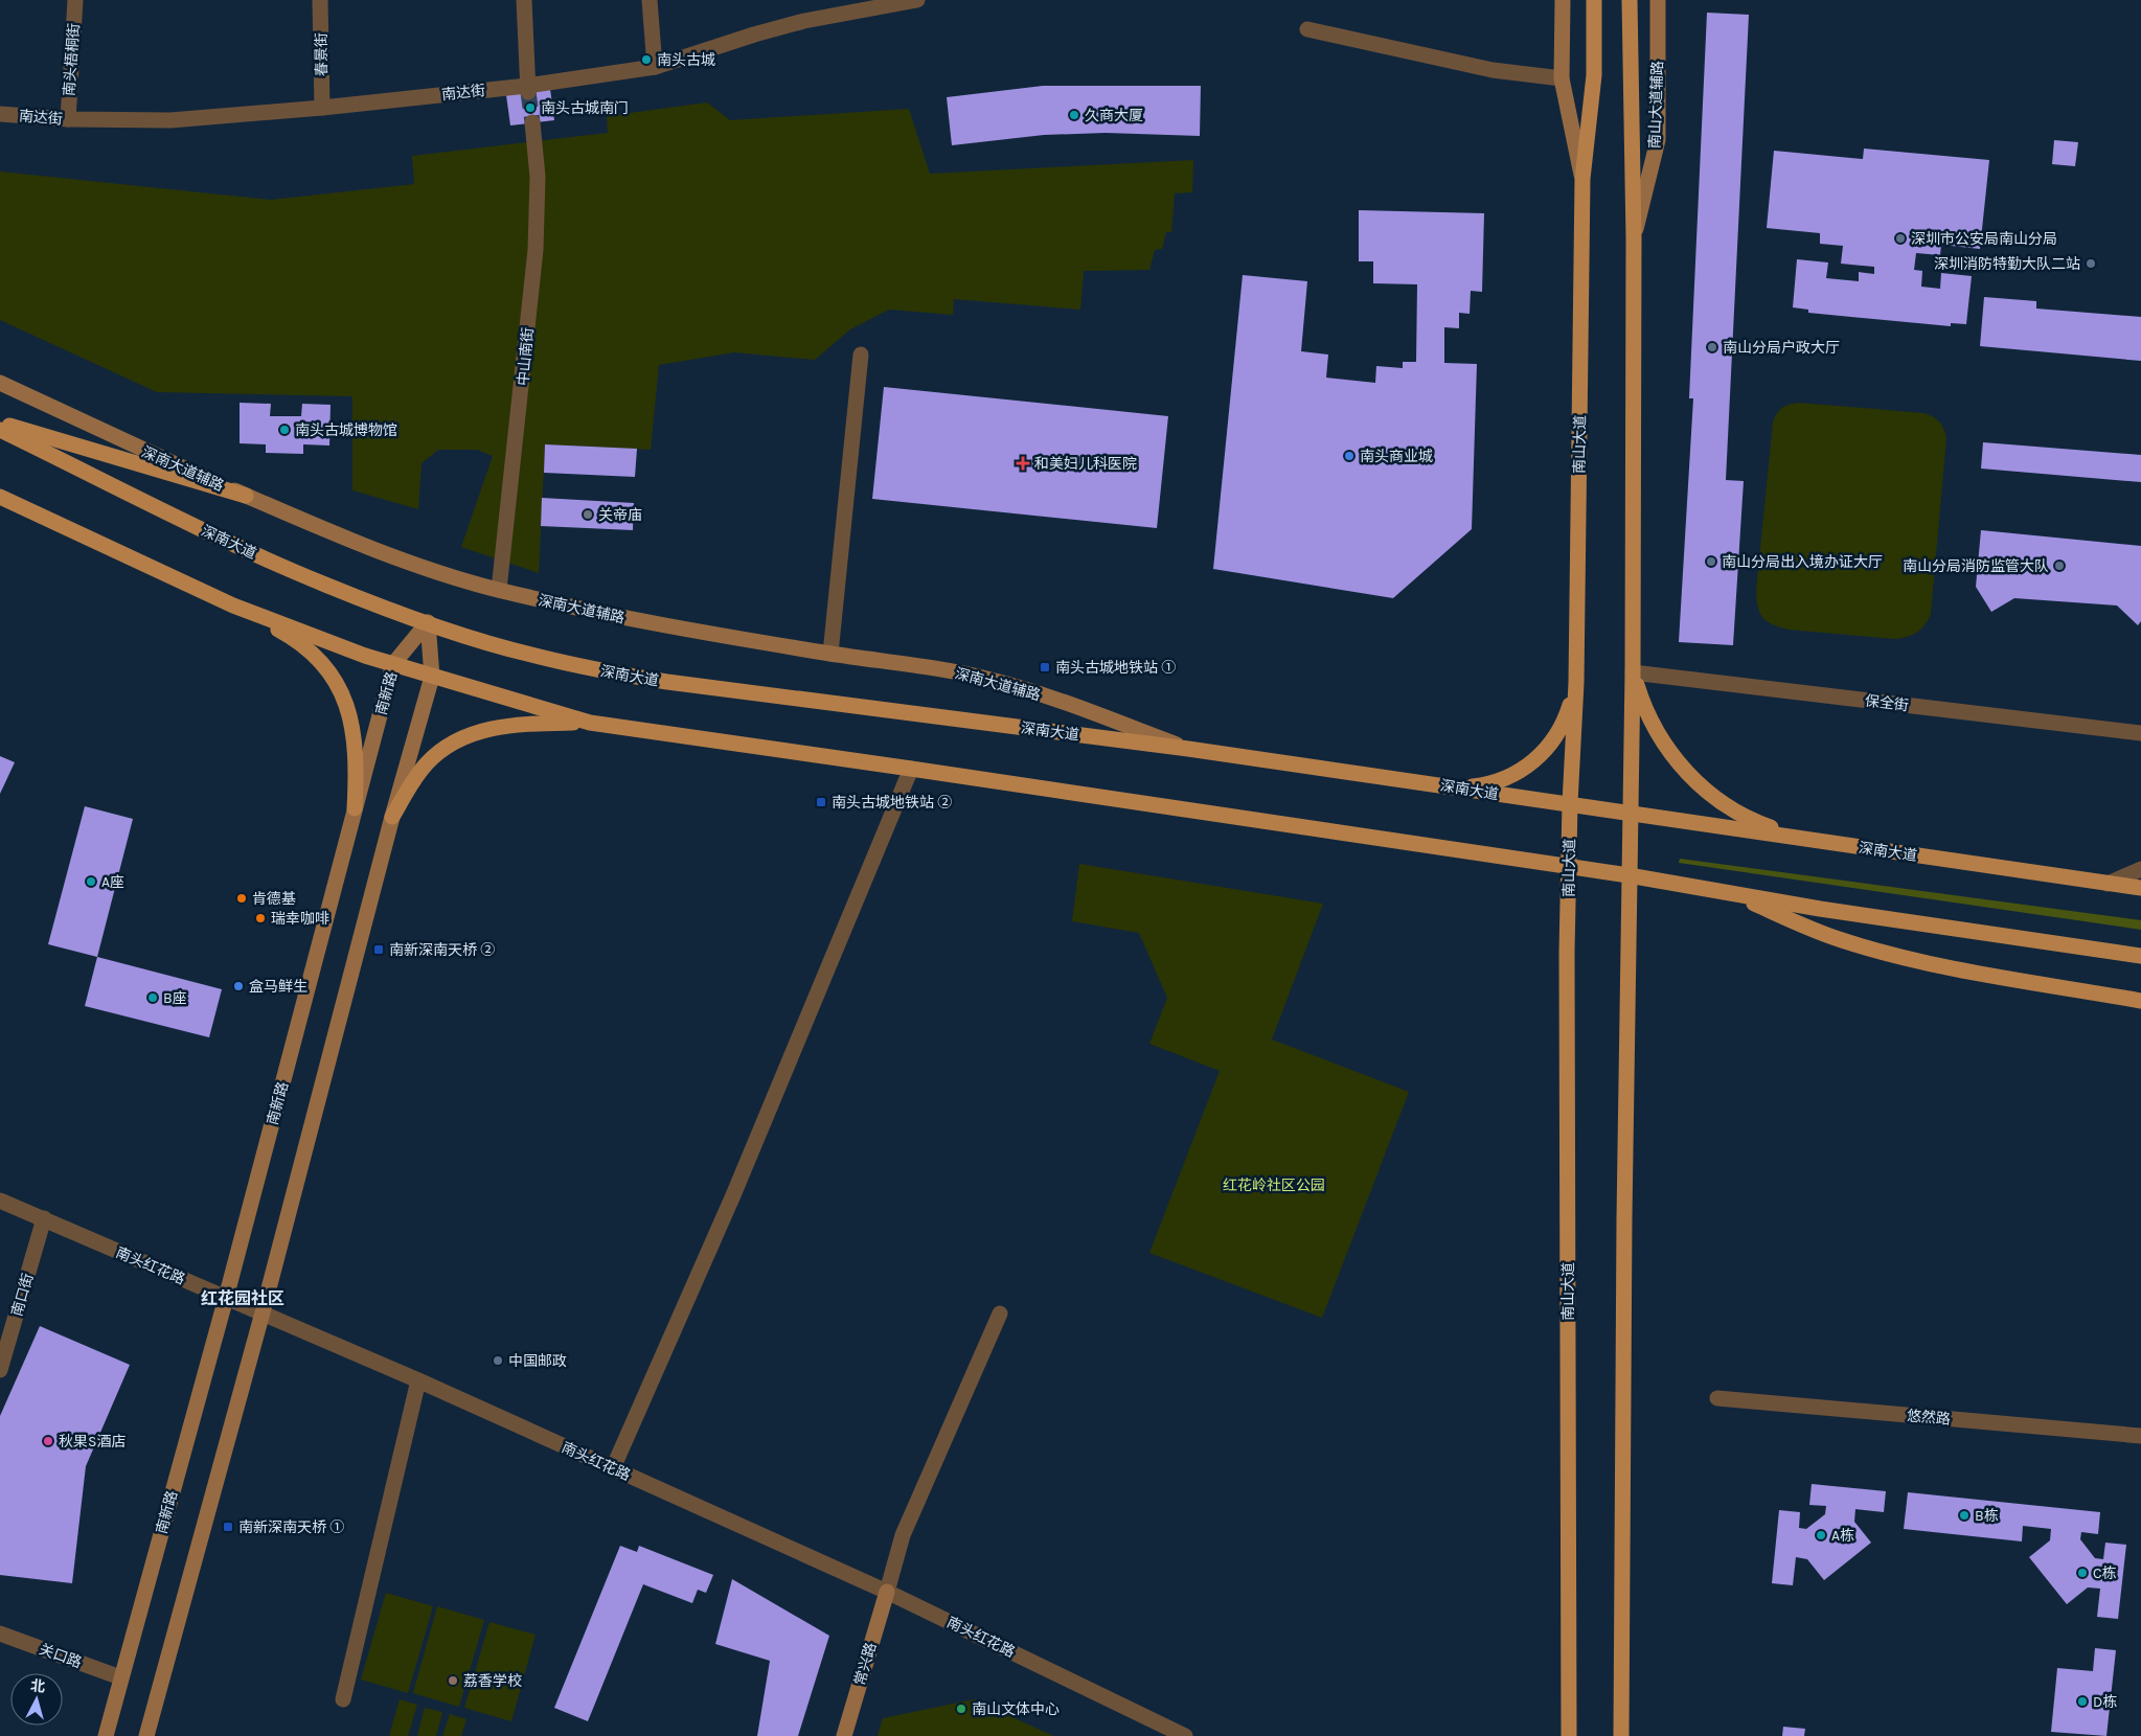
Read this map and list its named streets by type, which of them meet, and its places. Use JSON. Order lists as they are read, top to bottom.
{
  "streets": {
    "main road": [
      "南山大道辅路",
      "南山大道",
      "深南大道辅路",
      "深南大道",
      "南新路",
      "常兴路"
    ],
    "street": [
      "春景街",
      "南头梧桐街",
      "南达街",
      "中山南街",
      "保全街",
      "南头红花路",
      "南口街",
      "悠然路",
      "关口路"
    ]
  },
  "crossings": [
    ["春景街", "南达街"],
    ["南头梧桐街", "南达街"],
    ["中山南街", "深南大道辅路"],
    ["南山大道", "深南大道"],
    ["深南大道辅路", "深南大道"],
    ["深南大道", "南新路"],
    ["南新路", "南头红花路"],
    ["南新路", "关口路"],
    ["南头红花路", "南口街"],
    ["南头红花路", "常兴路"]
  ],
  "districts": ["红花园社区"],
  "parks": ["红花岭社区公园"],
  "places": {
    "other": [
      "南头古城",
      "南头古城南门",
      "久商大厦",
      "深圳市公安局南山分局",
      "深圳消防特勤大队二站",
      "南山分局户政大厅",
      "南头古城博物馆",
      "南头商业城",
      "关帝庙",
      "南山分局出入境办证大厅",
      "南山分局消防监管大队",
      "A座",
      "肯德基",
      "瑞幸咖啡",
      "盒马鲜生",
      "B座",
      "中国邮政",
      "秋果S酒店",
      "B栋",
      "A栋",
      "C栋",
      "荔香学校",
      "D栋",
      "南山文体中心"
    ],
    "health": ["和美妇儿科医院"],
    "transit": [
      "南头古城地铁站 ①",
      "南头古城地铁站 ②",
      "南新深南天桥 ②",
      "南新深南天桥 ①"
    ]
  },
  "north": "top"
}
